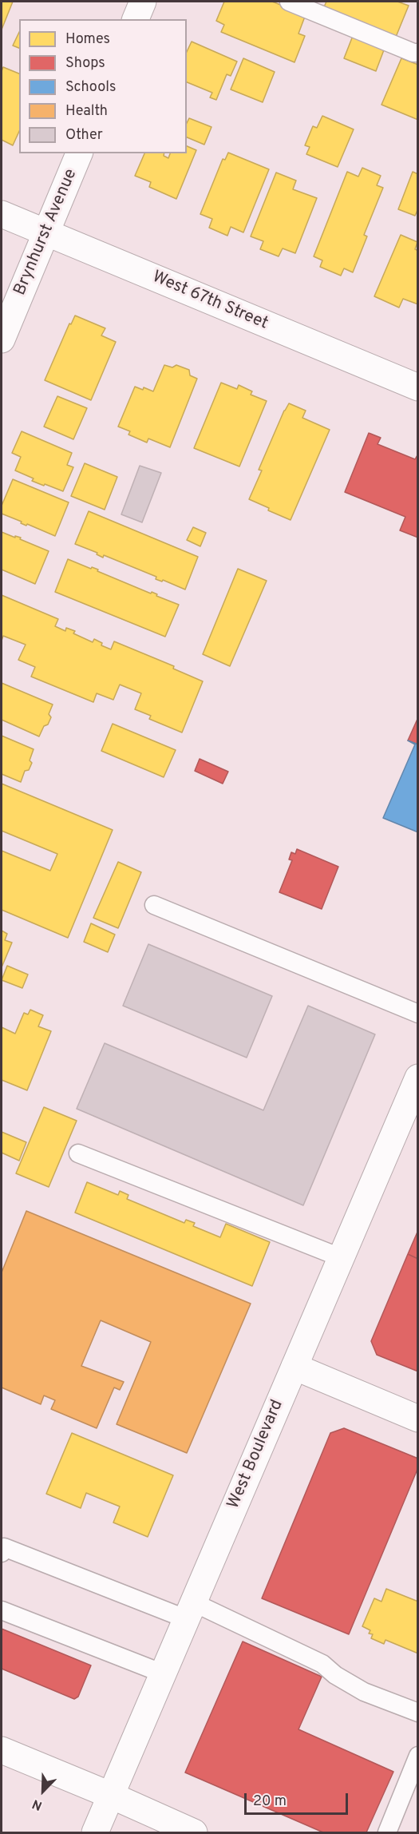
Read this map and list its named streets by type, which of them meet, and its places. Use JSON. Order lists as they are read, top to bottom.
{
  "streets": {
    "street": ["Brynhurst Avenue", "West 67th Street", "West Boulevard"]
  },
  "crossings": [
    ["Brynhurst Avenue", "West 67th Street"]
  ],
  "legend": [
    "Homes",
    "Shops",
    "Schools",
    "Health",
    "Other"
  ],
  "scale_bar": "20 m",
  "north": "bottom left"
}
